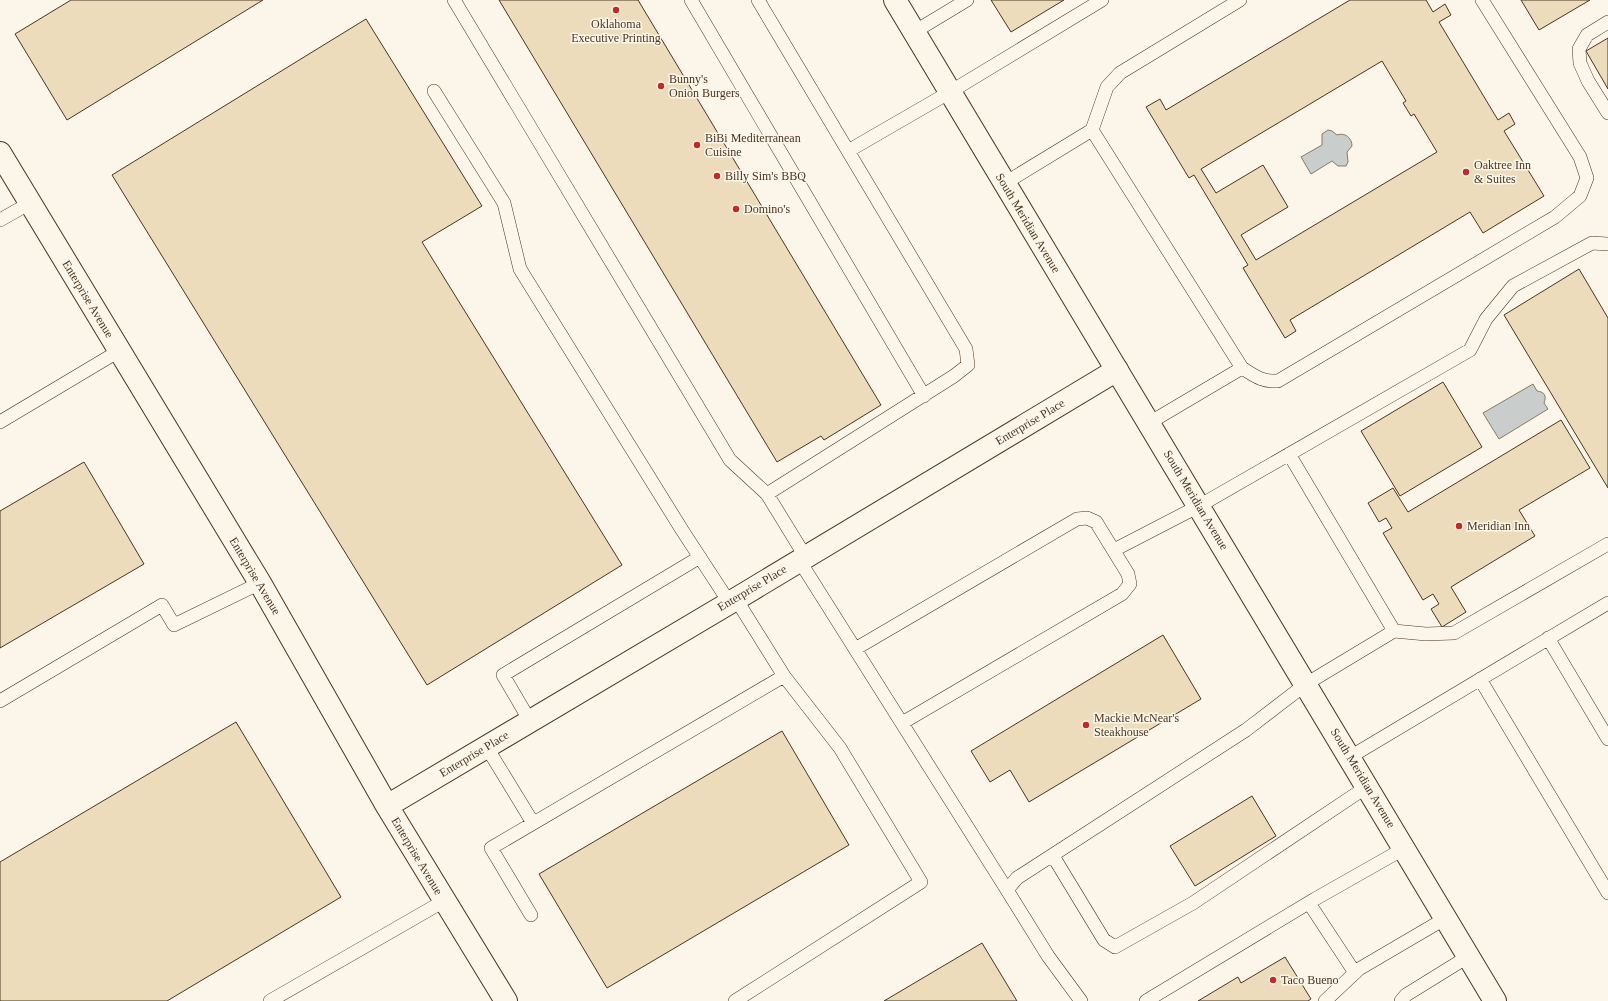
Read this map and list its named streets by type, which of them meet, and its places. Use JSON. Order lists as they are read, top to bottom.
{
  "streets": {
    "street": ["South Meridian Avenue", "Enterprise Avenue", "Enterprise Place"]
  },
  "crossings": [
    ["South Meridian Avenue", "Enterprise Place"],
    ["Enterprise Avenue", "Enterprise Place"]
  ],
  "places": [
    "Oklahoma Executive Printing",
    "Bunny's Onion Burgers",
    "BiBi Mediterranean Cuisine",
    "Oaktree Inn & Suites",
    "Billy Sim's BBQ",
    "Domino's",
    "Meridian Inn",
    "Mackie McNear's Steakhouse",
    "Taco Bueno"
  ]
}
